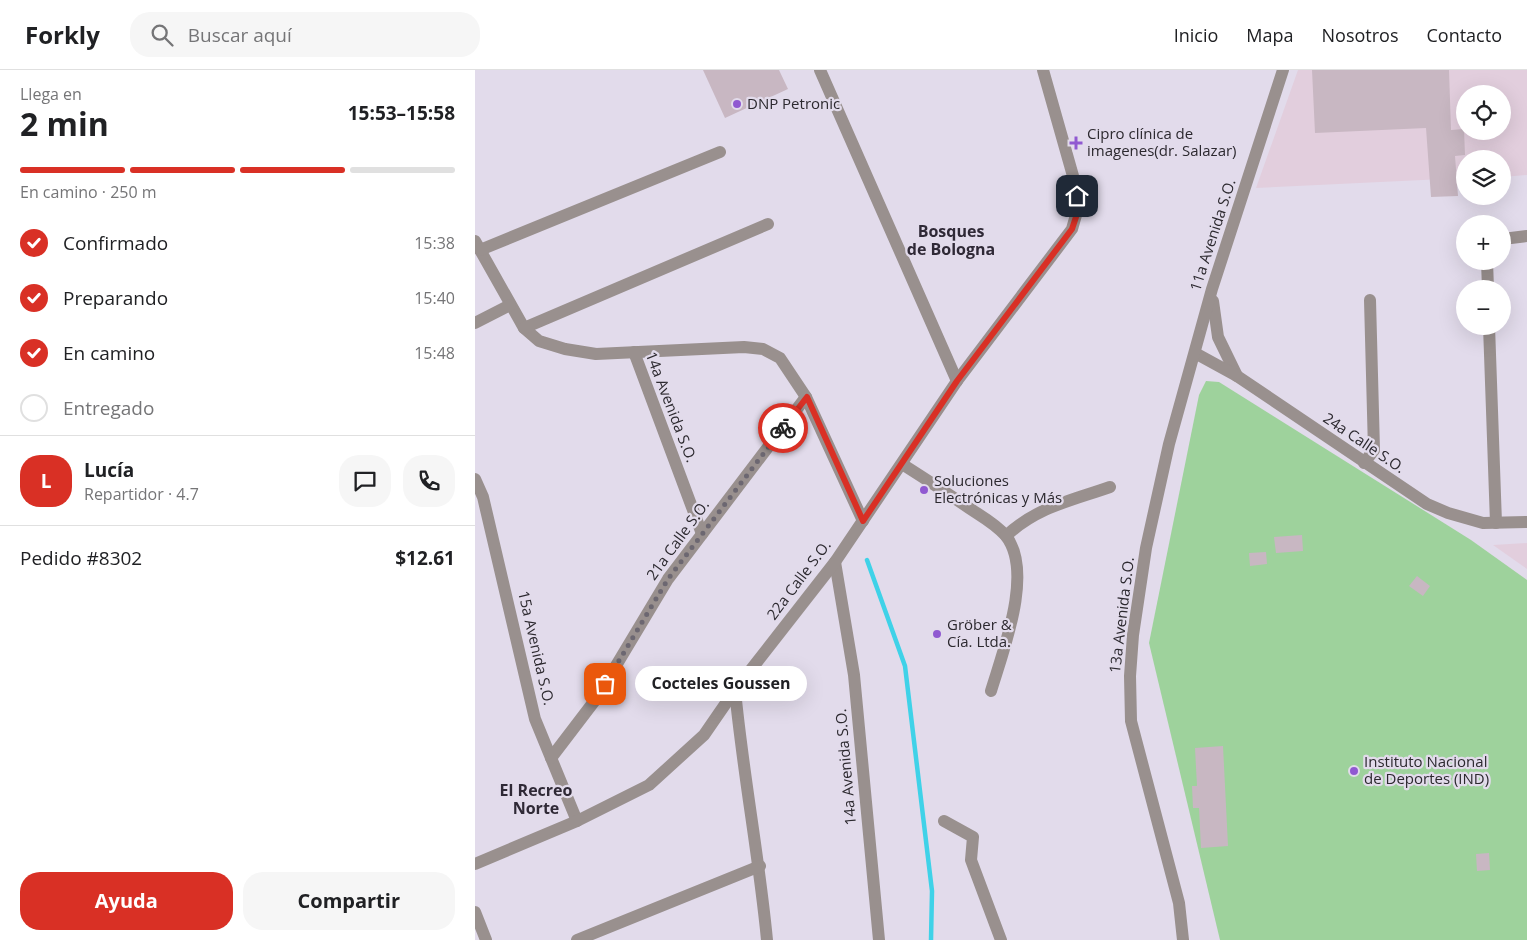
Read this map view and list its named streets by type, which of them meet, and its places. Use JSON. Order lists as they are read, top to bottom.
{
  "streets": {
    "street": [
      "11a Avenida S.O.",
      "14a Avenida S.O.",
      "24a Calle S.O.",
      "21a Calle S.O.",
      "22a Calle S.O.",
      "13a Avenida S.O.",
      "15a Avenida S.O."
    ]
  },
  "crossings": [
    ["11a Avenida S.O.", "24a Calle S.O."],
    ["11a Avenida S.O.", "13a Avenida S.O."],
    ["14a Avenida S.O.", "21a Calle S.O."],
    ["14a Avenida S.O.", "22a Calle S.O."],
    ["24a Calle S.O.", "13a Avenida S.O."],
    ["21a Calle S.O.", "15a Avenida S.O."],
    ["22a Calle S.O.", "15a Avenida S.O."]
  ],
  "districts": ["Bosques de Bologna", "El Recreo Norte"],
  "places": {
    "other": [
      "DNP Petronic",
      "Soluciones Electrónicas y Más",
      "Gröber & Cía. Ltda.",
      "Cocteles Goussen",
      "Instituto Nacional de Deportes (IND)"
    ],
    "health": ["Cipro clínica de imagenes(dr. Salazar)"]
  },
  "page": {
    "header": "Forkly",
    "search": "Buscar aquí",
    "nav": [
      "Inicio",
      "Mapa",
      "Nosotros",
      "Contacto"
    ],
    "heading": ["2 min", "Llega en", "15:53–15:58"],
    "panel": [
      "Lucía",
      "Repartidor · 4.7",
      "Pedido #8302",
      "$12.61"
    ],
    "map_buttons": ["+", "−"],
    "bar": "En camino · 250 m",
    "list": [
      ["Confirmado", "15:38"],
      ["Preparando", "15:40"],
      ["En camino", "15:48"],
      "Entregado"
    ],
    "round": "L",
    "bubble": "Cocteles Goussen",
    "buttons": ["Ayuda", "Compartir"]
  }
}
